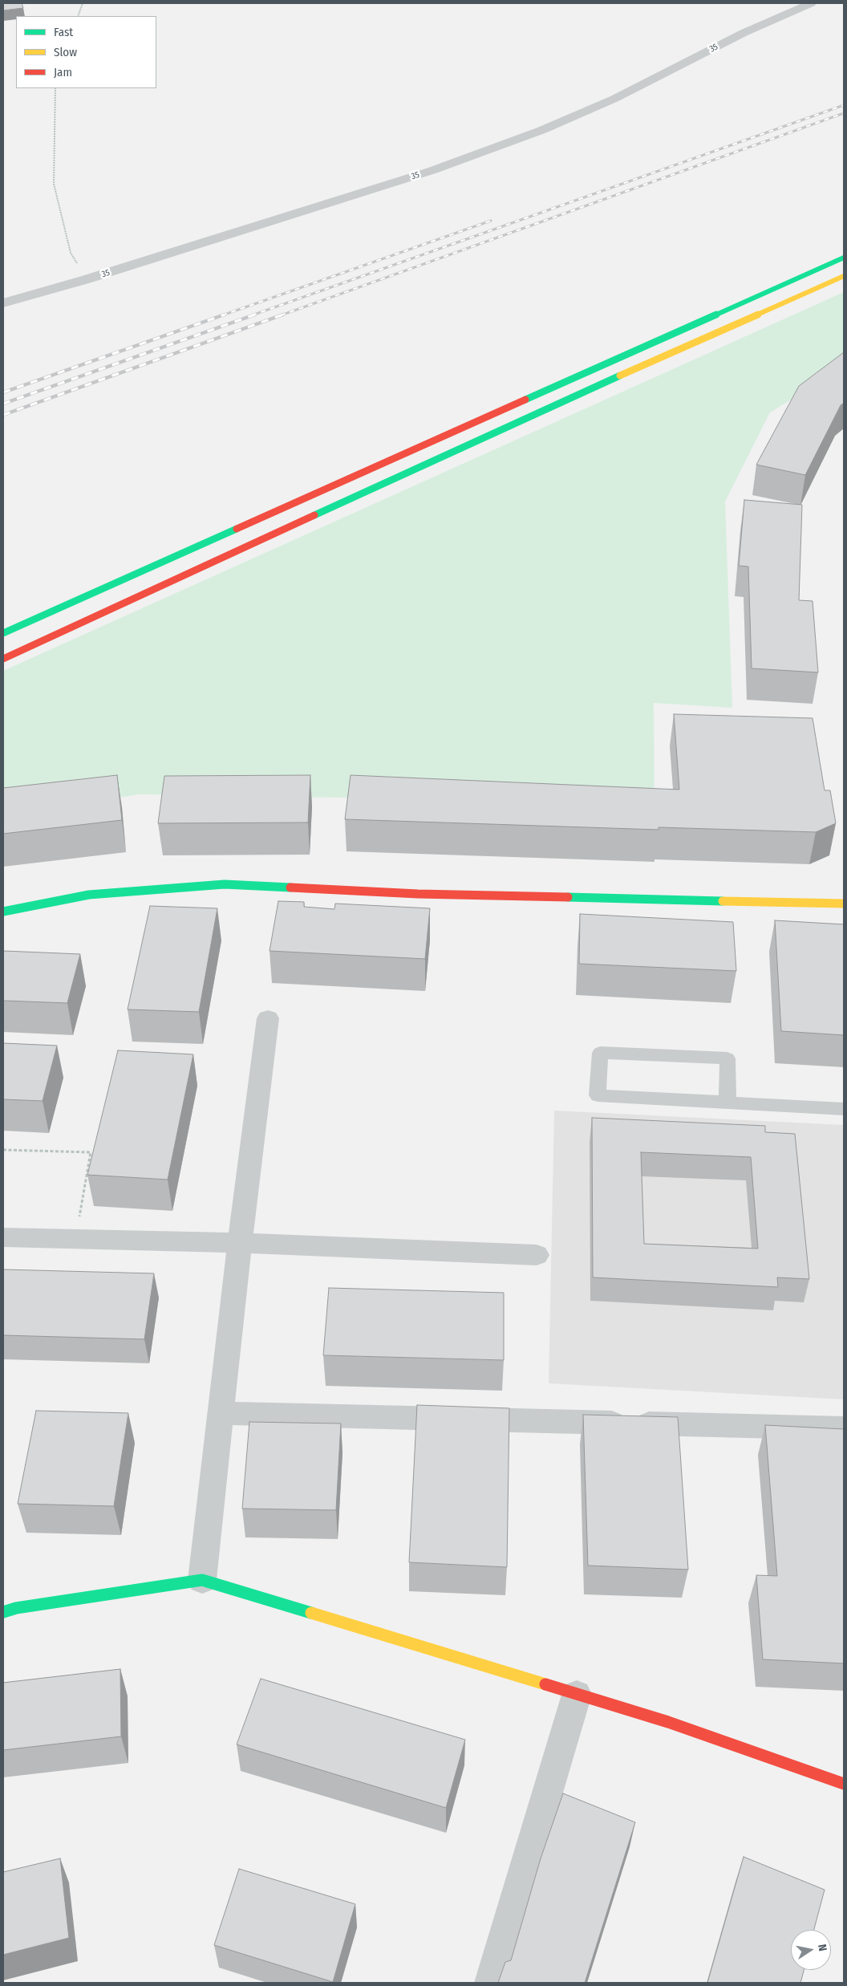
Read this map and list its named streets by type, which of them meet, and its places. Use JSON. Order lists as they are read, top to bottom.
{
  "streets": {
    "street": ["35"]
  },
  "legend": ["Fast", "Slow", "Jam"],
  "north": "right"
}
